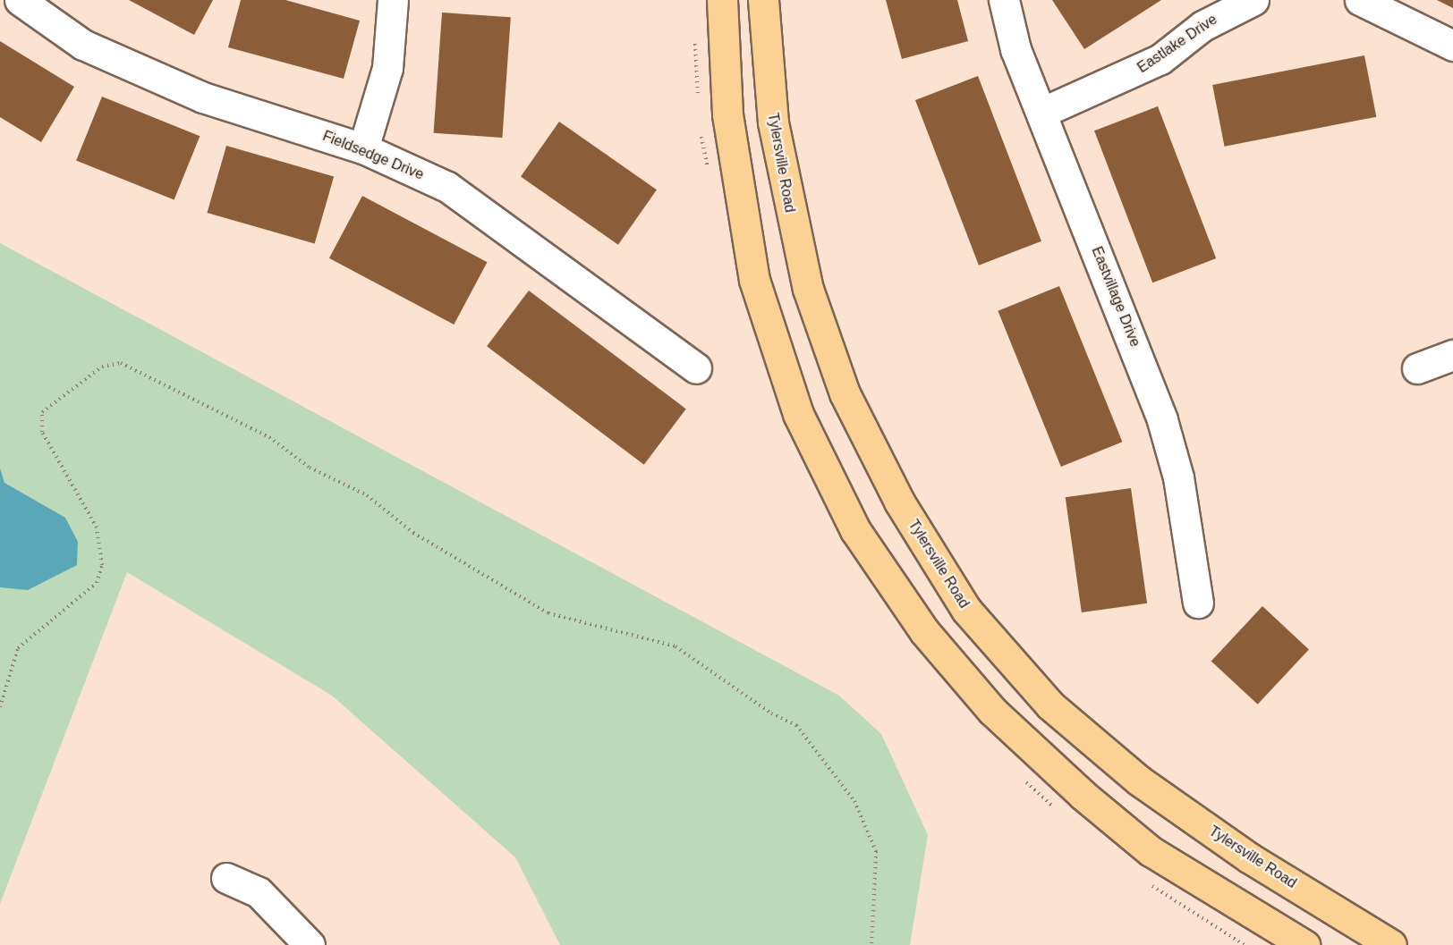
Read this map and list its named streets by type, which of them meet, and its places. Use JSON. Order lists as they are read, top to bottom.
{
  "streets": {
    "main road": ["Tylersville Road"],
    "street": ["Eastlake Drive", "Fieldsedge Drive", "Eastvillage Drive"]
  },
  "crossings": [
    ["Eastlake Drive", "Eastvillage Drive"]
  ]
}
